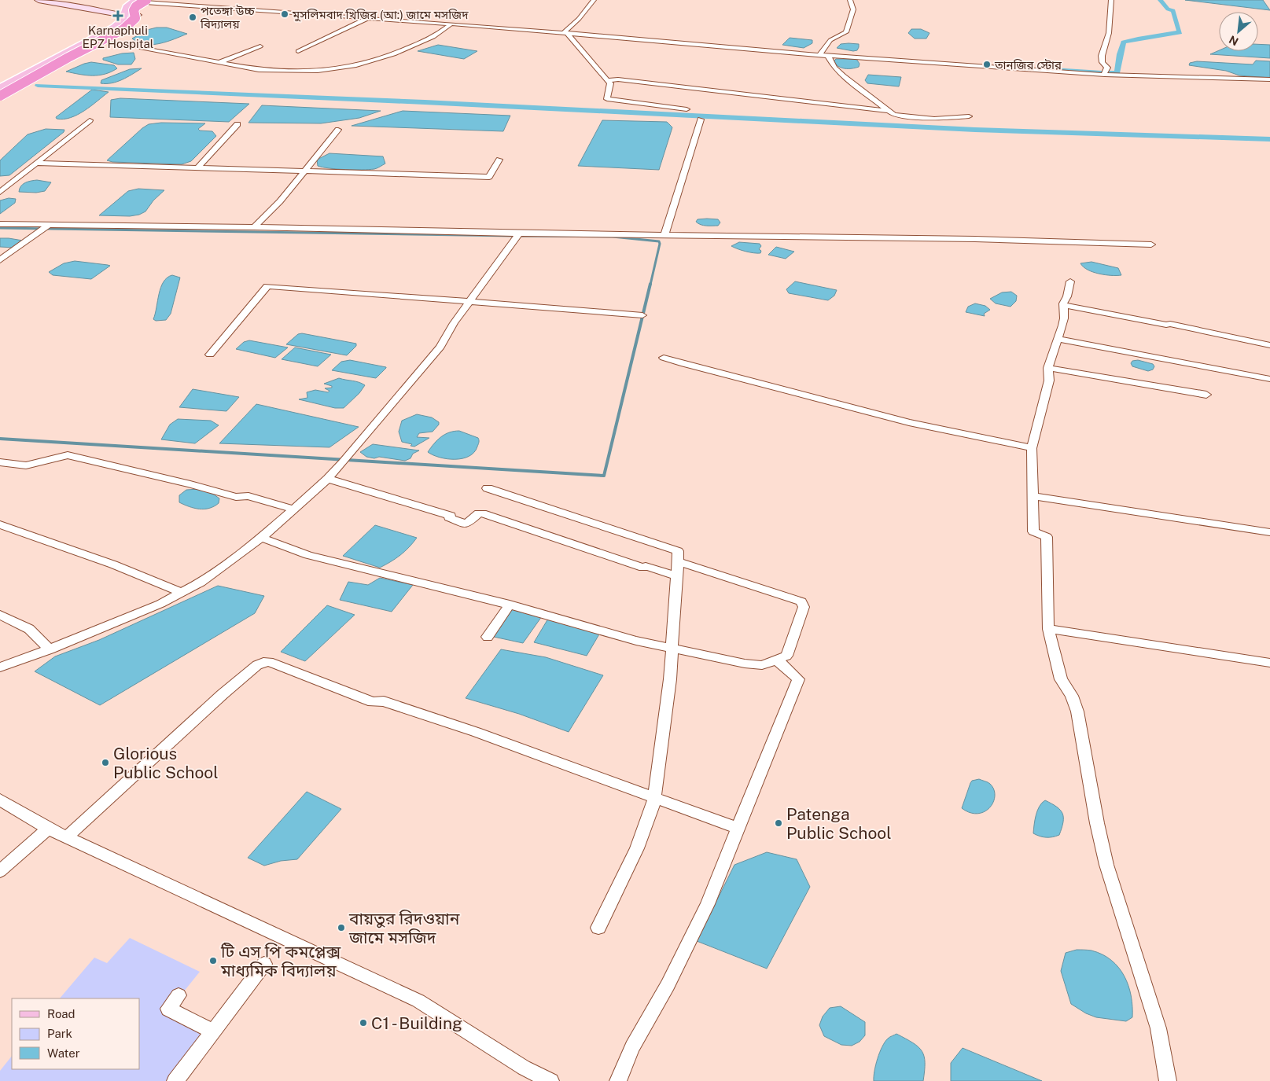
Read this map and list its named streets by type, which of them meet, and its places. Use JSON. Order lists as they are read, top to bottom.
{
  "places": {
    "other": [
      "মুসলিমবাদ খিজির (আ:) জামে মসজিদ",
      "পতেঙ্গা উচ্চ বিদ্যালয়",
      "তানজির স্টোর",
      "Glorious Public School",
      "Patenga Public School",
      "বায়তুর রিদওয়ান জামে মসজিদ",
      "টি এস পি কমপ্লেক্স মাধ্যমিক বিদ্যালয়",
      "C1 - Building"
    ],
    "health": ["Karnaphuli EPZ Hospital"]
  },
  "legend": ["Road", "Park", "Water"],
  "north": "bottom left"
}
